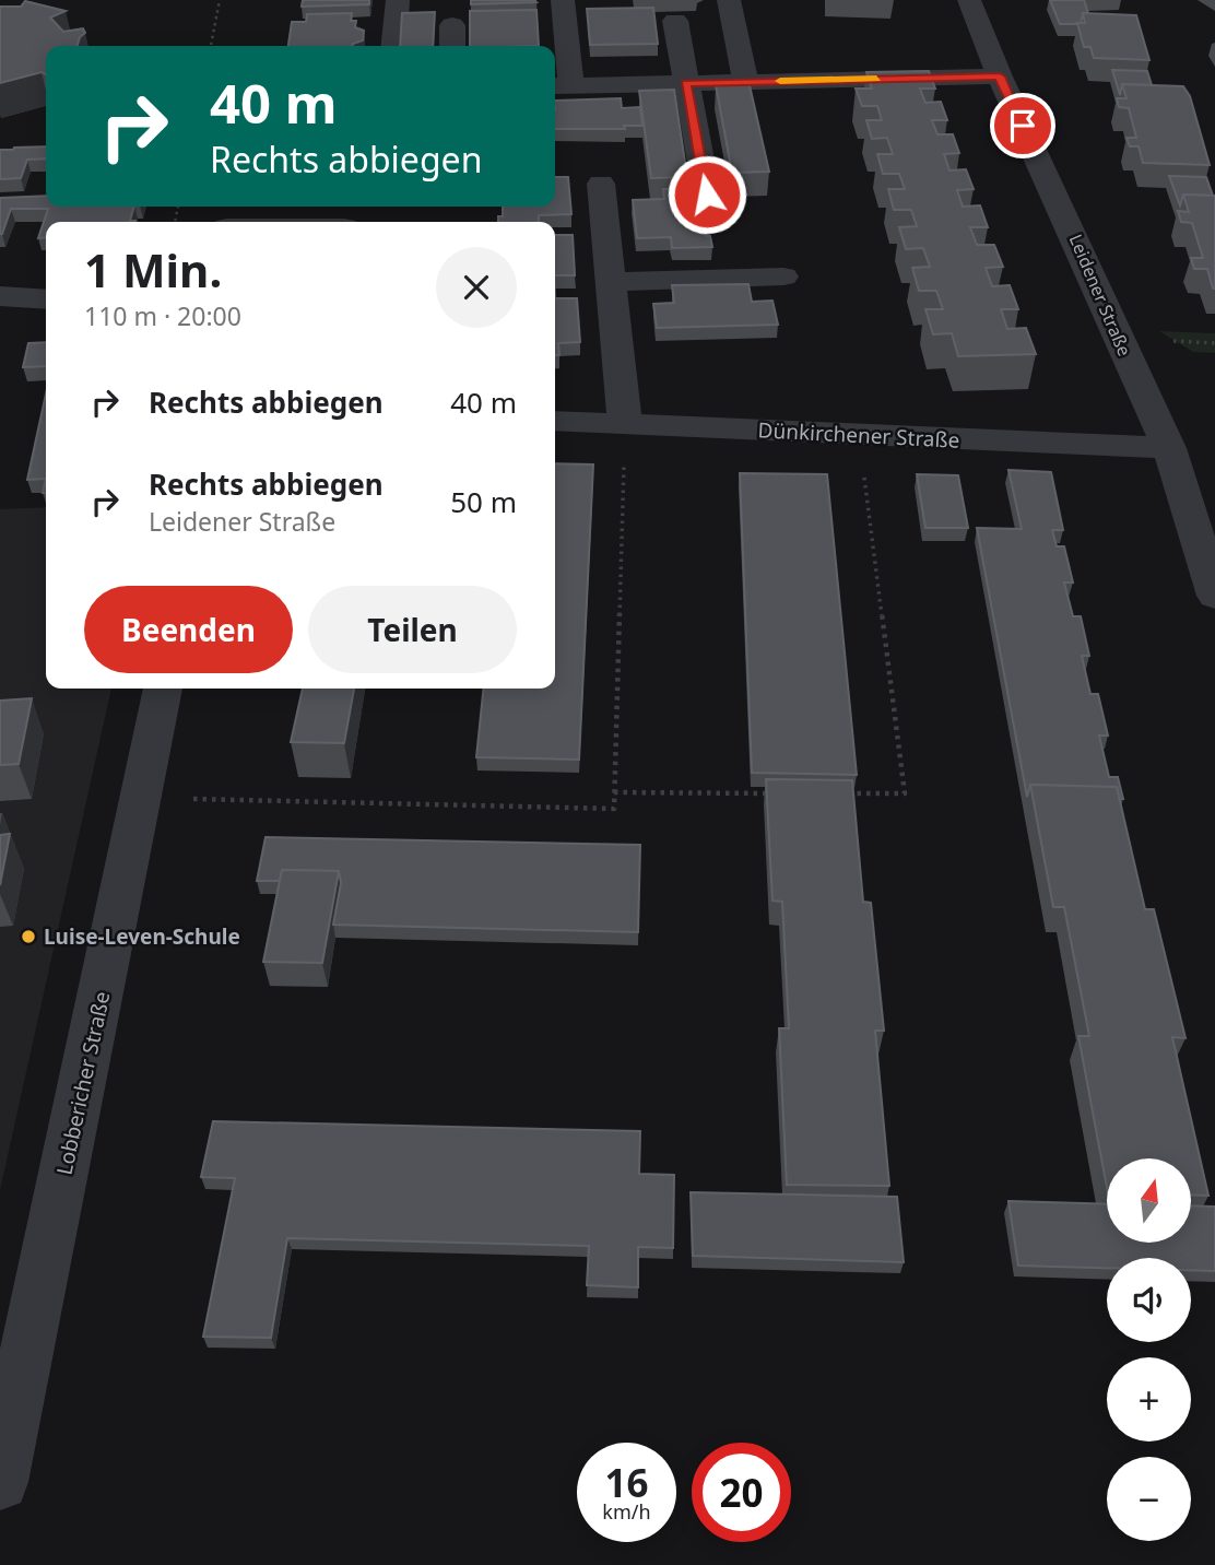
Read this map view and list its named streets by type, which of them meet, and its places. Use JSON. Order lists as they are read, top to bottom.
{
  "streets": {
    "street": ["Leidener Straße", "Dünkirchener Straße", "Lobbericher Straße"]
  },
  "crossings": [
    ["Leidener Straße", "Dünkirchener Straße"]
  ],
  "places": ["Luise-Leven-Schule"],
  "north": "top",
  "page": {
    "turn": ["40 m", "Rechts abbiegen"],
    "heading": ["1 Min.", "110 m · 20:00"],
    "list": [
      {
        "name": "Rechts abbiegen",
        "value": "40 m"
      },
      {
        "name": "Rechts abbiegen",
        "note": "Leidener Straße",
        "value": "50 m"
      }
    ],
    "buttons": ["Beenden", "Teilen"],
    "map_buttons": ["+", "−"],
    "speed": "16 km/h",
    "limit": "20"
  }
}
